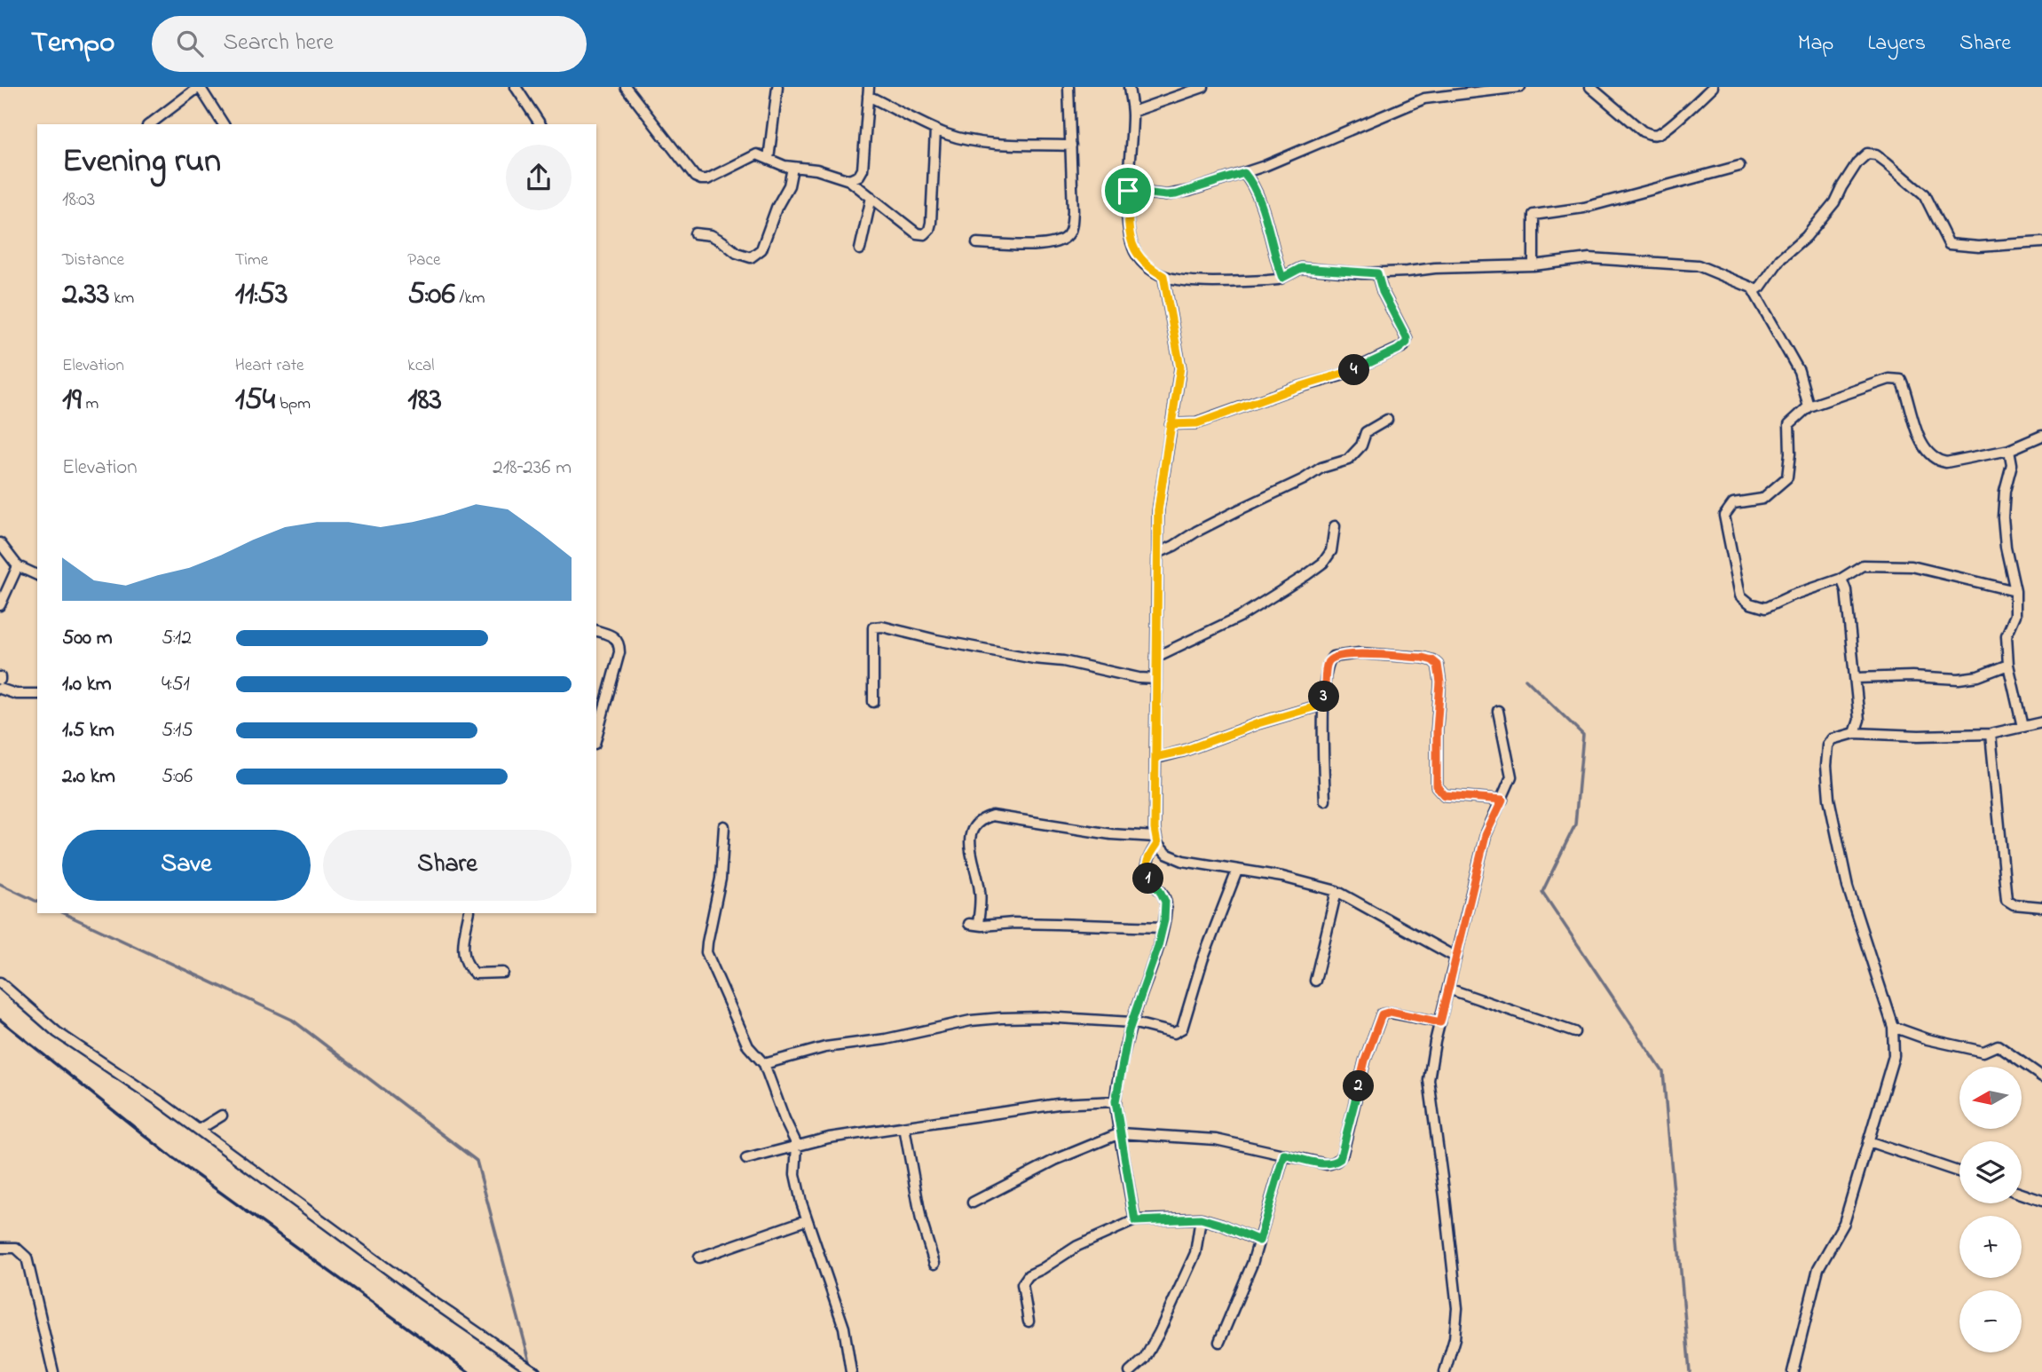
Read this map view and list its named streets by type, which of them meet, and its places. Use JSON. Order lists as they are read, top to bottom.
{
  "north": "left",
  "page": {
    "header": "Tempo",
    "search": "Search here",
    "nav": ["Map", "Layers", "Share"],
    "heading": ["Evening run", "18:03"],
    "stats": [
      ["Distance", "2.33 km"],
      ["Time", "11:53"],
      ["Pace", "5:06 /km"],
      ["Elevation", "19 m"],
      ["Heart rate", "154 bpm"],
      ["kcal", "183"]
    ],
    "pins": [
      "4",
      "3",
      "1",
      "2"
    ],
    "chart": ["Elevation", "218–236 m"],
    "list": [
      {
        "name": "500 m",
        "note": "5:12"
      },
      {
        "name": "1.0 km",
        "note": "4:51"
      },
      {
        "name": "1.5 km",
        "note": "5:15"
      },
      {
        "name": "2.0 km",
        "note": "5:06"
      }
    ],
    "buttons": ["Save", "Share"],
    "map_buttons": ["+", "−"]
  }
}
